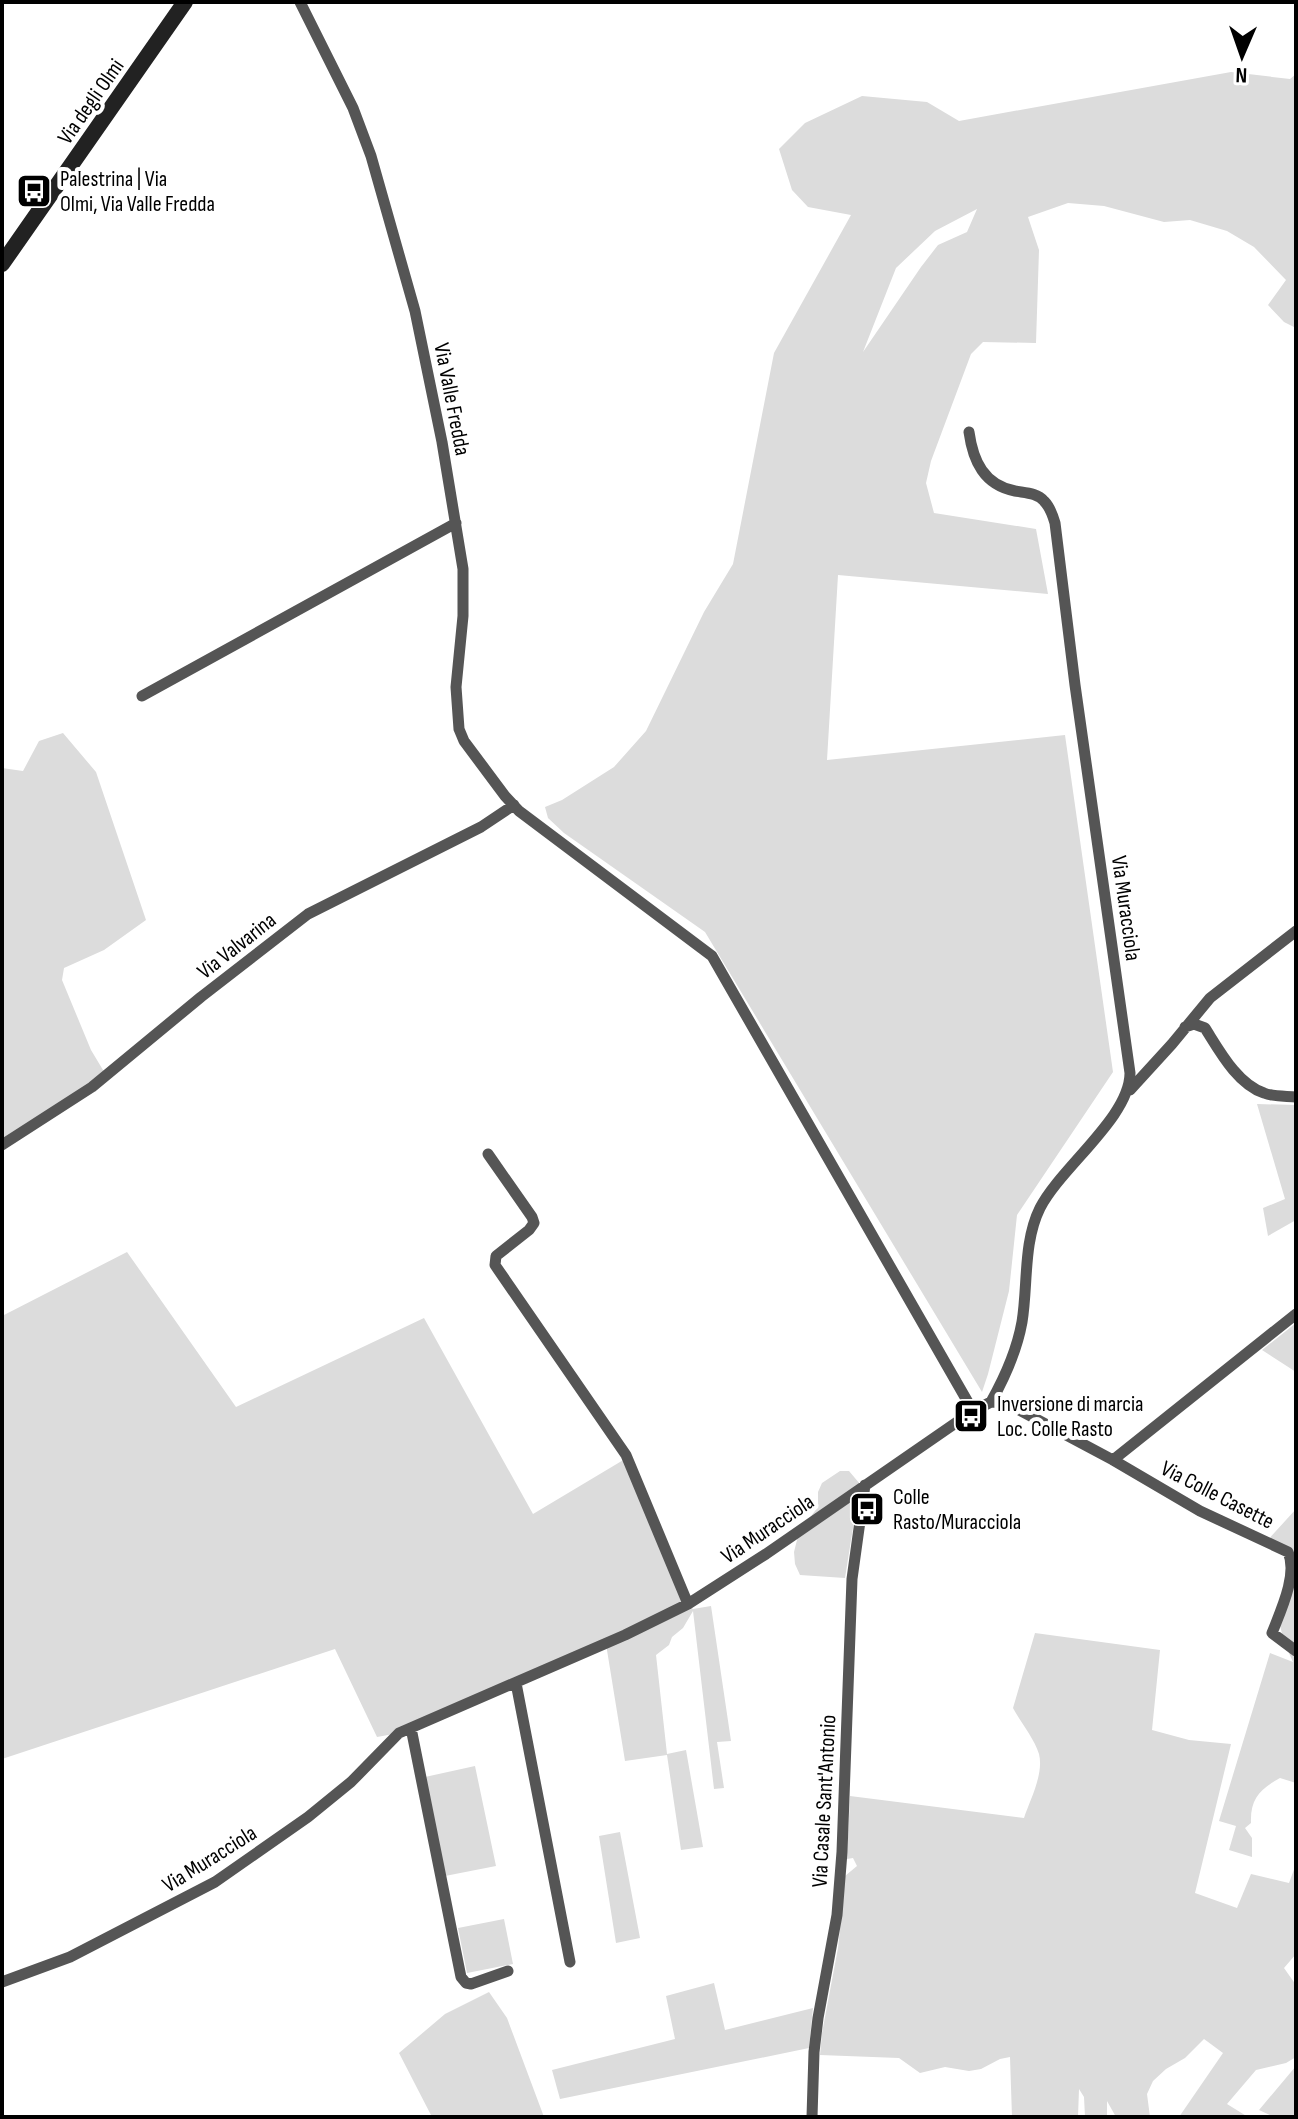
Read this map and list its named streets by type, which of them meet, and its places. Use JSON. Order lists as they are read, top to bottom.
{
  "streets": {
    "street": [
      "Via degli Olmi",
      "Via Valle Fredda",
      "Via Muracciola",
      "Via Valvarina",
      "Via Colle Casette",
      "Via Casale Sant'Antonio"
    ]
  },
  "crossings": [
    ["Via Valle Fredda", "Via Muracciola"],
    ["Via Valle Fredda", "Via Valvarina"],
    ["Via Muracciola", "Via Casale Sant'Antonio"]
  ],
  "places": {
    "bus stop": ["Palestrina | Via Olmi, Via Valle Fredda", "Inversione di marcia Loc. Colle Rasto", "Colle Rasto/Muracciola"]
  },
  "north": "bottom"
}
